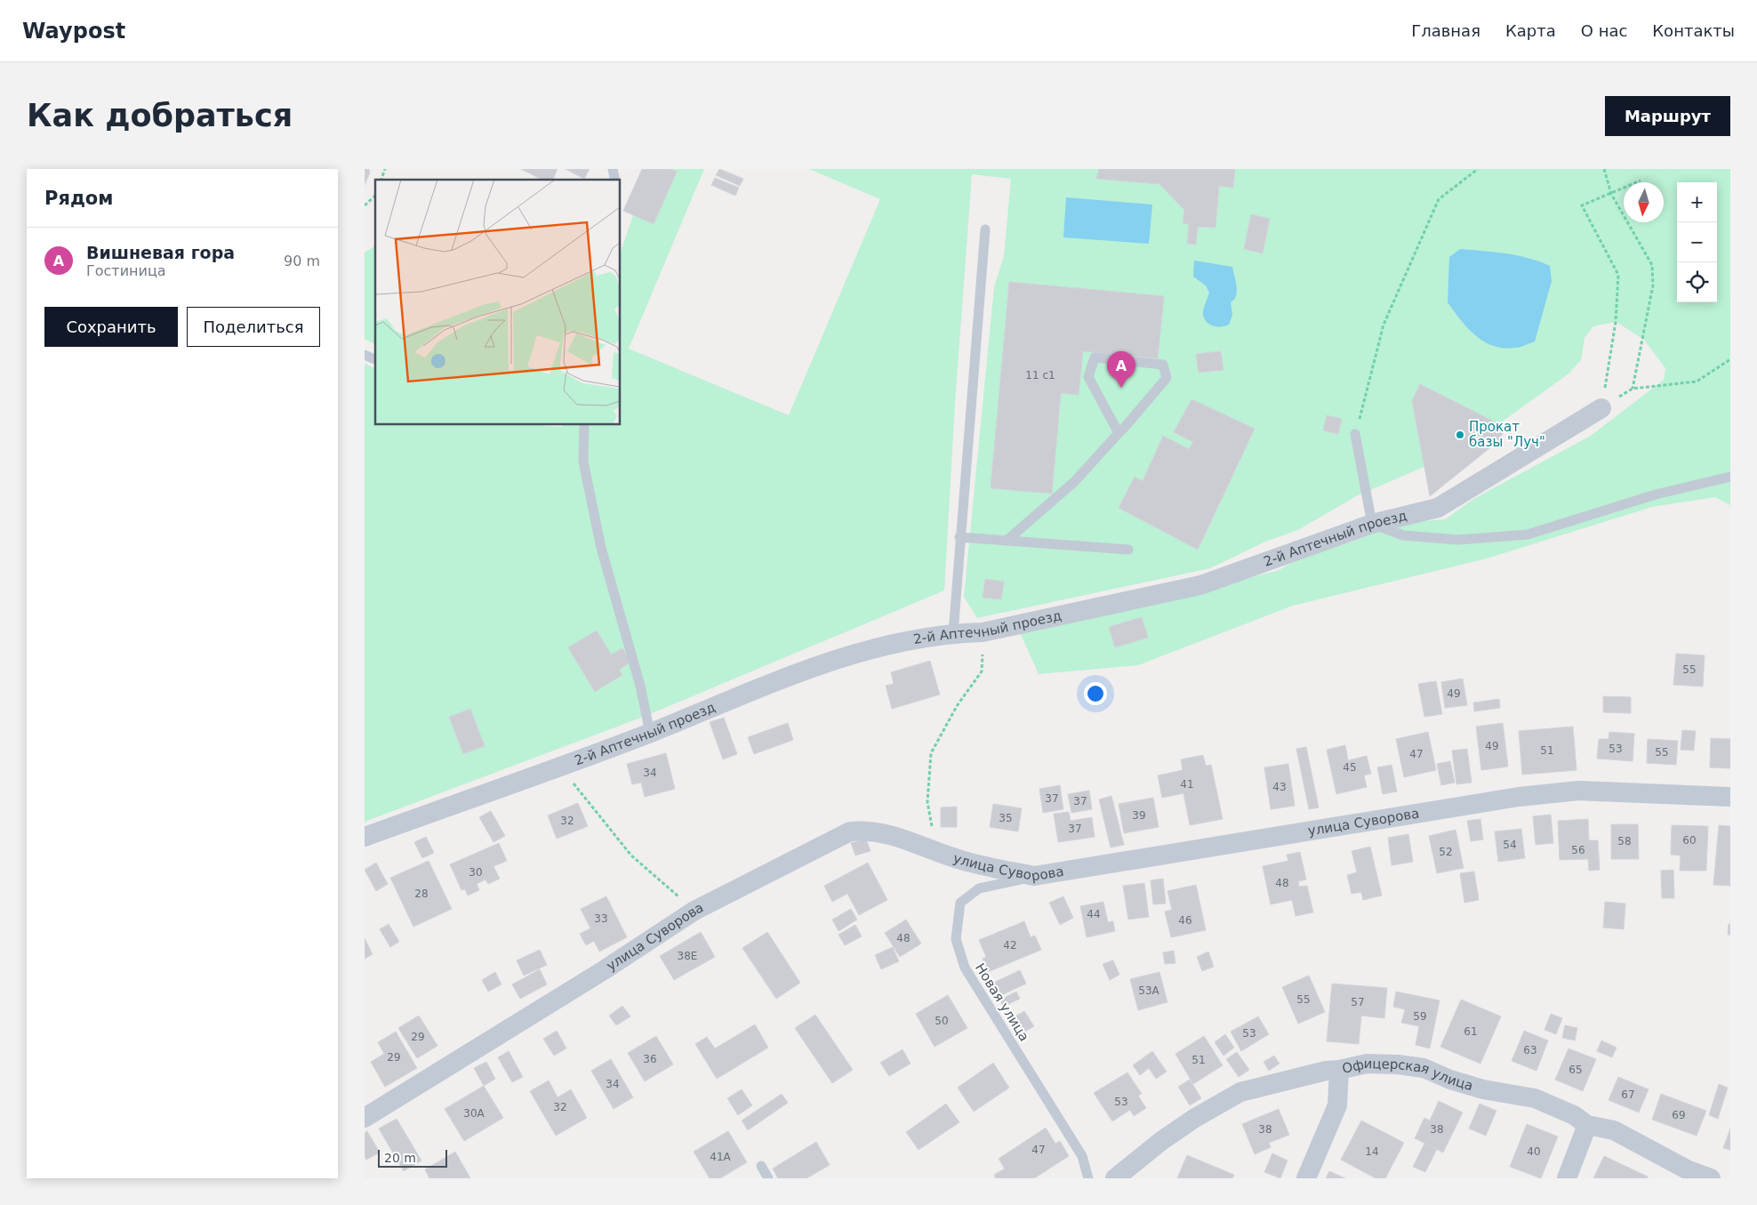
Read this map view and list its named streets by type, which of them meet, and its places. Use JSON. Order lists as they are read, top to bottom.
{
  "streets": {
    "street": ["2-й Аптечный проезд", "улица Суворова", "Офицерская улица"],
    "lane": ["Новая улица"]
  },
  "crossings": [
    ["улица Суворова", "Новая улица"]
  ],
  "places": ["Прокат базы \"Луч\""],
  "house_numbers": [
    "11 с1",
    "55",
    "49",
    "49",
    "53",
    "51",
    "55",
    "47",
    "45",
    "34",
    "41",
    "43",
    "37",
    "37",
    "39",
    "35",
    "32",
    "37",
    "60",
    "58",
    "54",
    "56",
    "52",
    "30",
    "48",
    "28",
    "44",
    "33",
    "46",
    "48",
    "42",
    "38Е",
    "53А",
    "55",
    "57",
    "59",
    "50",
    "61",
    "53",
    "29",
    "63",
    "29",
    "36",
    "51",
    "65",
    "34",
    "67",
    "53",
    "32",
    "30А",
    "69",
    "38",
    "38",
    "47",
    "14",
    "40",
    "41А"
  ],
  "scale_bar": "20 m",
  "north": "bottom",
  "page": {
    "header": "Waypost",
    "nav": [
      "Главная",
      "Карта",
      "О нас",
      "Контакты"
    ],
    "buttons": [
      "Маршрут",
      ["Сохранить", "Поделиться"]
    ],
    "title": "Как добраться",
    "heading": "Рядом",
    "map_buttons": ["+", "−"],
    "list": [
      {
        "mark": "A",
        "name": "Вишневая гора",
        "note": "Гостиница",
        "value": "90 m"
      }
    ],
    "pins": "A",
    "scale": "20 m"
  }
}
